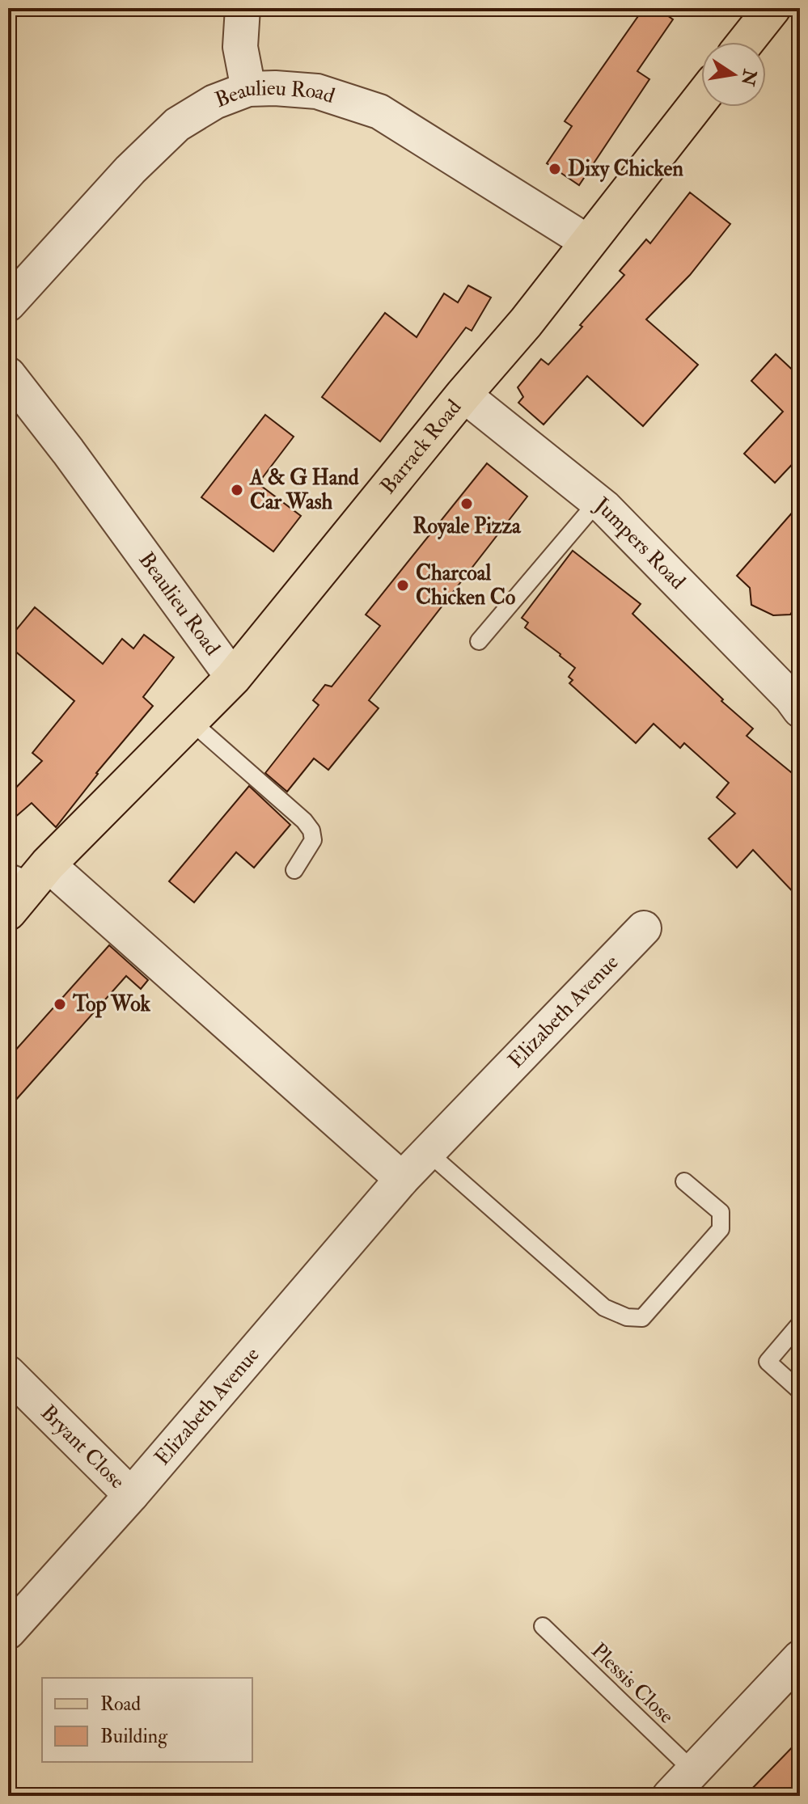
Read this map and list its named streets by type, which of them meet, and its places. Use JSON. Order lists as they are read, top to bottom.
{
  "streets": {
    "main road": ["Barrack Road"],
    "street": [
      "Beaulieu Road",
      "Jumpers Road",
      "Elizabeth Avenue",
      "Bryant Close"
    ],
    "lane": ["Plessis Close"]
  },
  "crossings": [
    ["Beaulieu Road", "Barrack Road"],
    ["Barrack Road", "Jumpers Road"],
    ["Elizabeth Avenue", "Bryant Close"]
  ],
  "places": [
    "Dixy Chicken",
    "A & G Hand Car Wash",
    "Royale Pizza",
    "Charcoal Chicken Co",
    "Top Wok"
  ],
  "legend": ["Road", "Building"],
  "north": "right"
}
